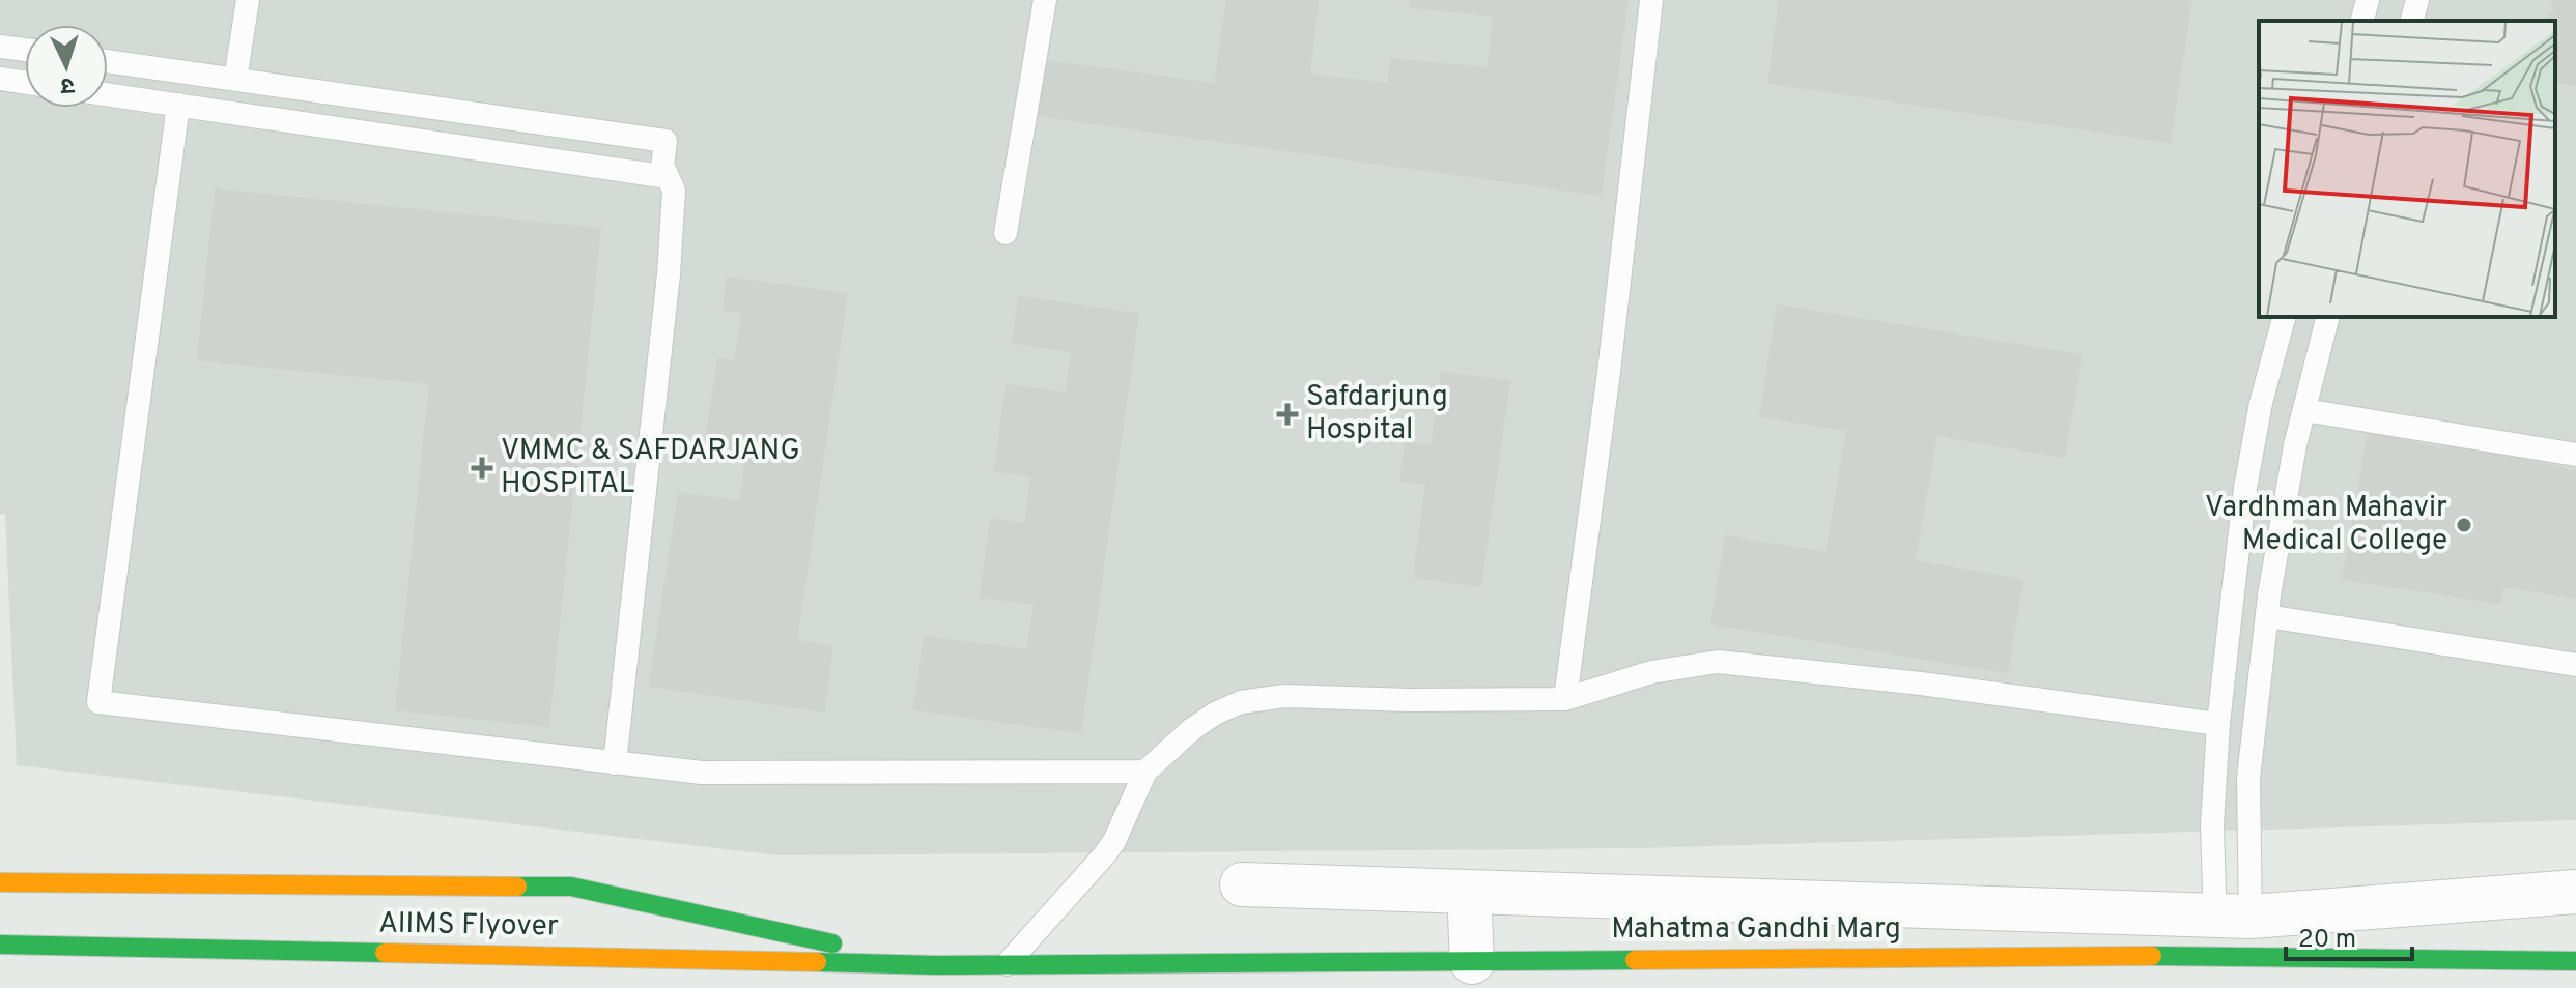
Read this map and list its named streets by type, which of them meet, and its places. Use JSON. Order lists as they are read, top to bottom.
{
  "streets": {
    "main road": ["AIIMS Flyover", "Mahatma Gandhi Marg"]
  },
  "crossings": [
    ["AIIMS Flyover", "Mahatma Gandhi Marg"]
  ],
  "places": {
    "health": ["Safdarjung Hospital", "VMMC & SAFDARJANG HOSPITAL"],
    "other": ["Vardhman Mahavir Medical College"]
  },
  "scale_bar": "20 m",
  "north": "bottom"
}
